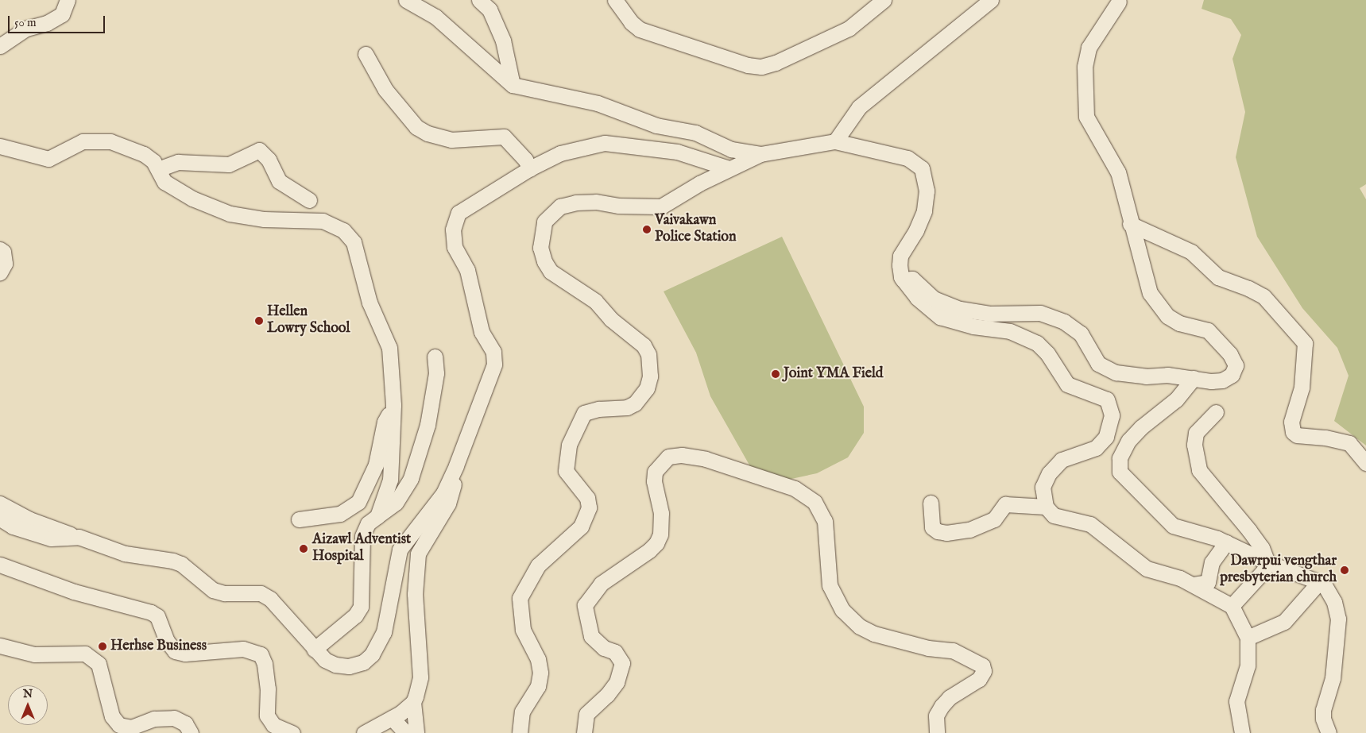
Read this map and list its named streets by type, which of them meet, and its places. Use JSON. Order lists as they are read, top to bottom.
{
  "places": [
    "Vaivakawn Police Station",
    "Hellen Lowry School",
    "Joint YMA Field",
    "Aizawl Adventist Hospital",
    "Dawrpui vengthar presbyterian church",
    "Herhse Business"
  ],
  "scale_bar": "50 m",
  "north": "top"
}
